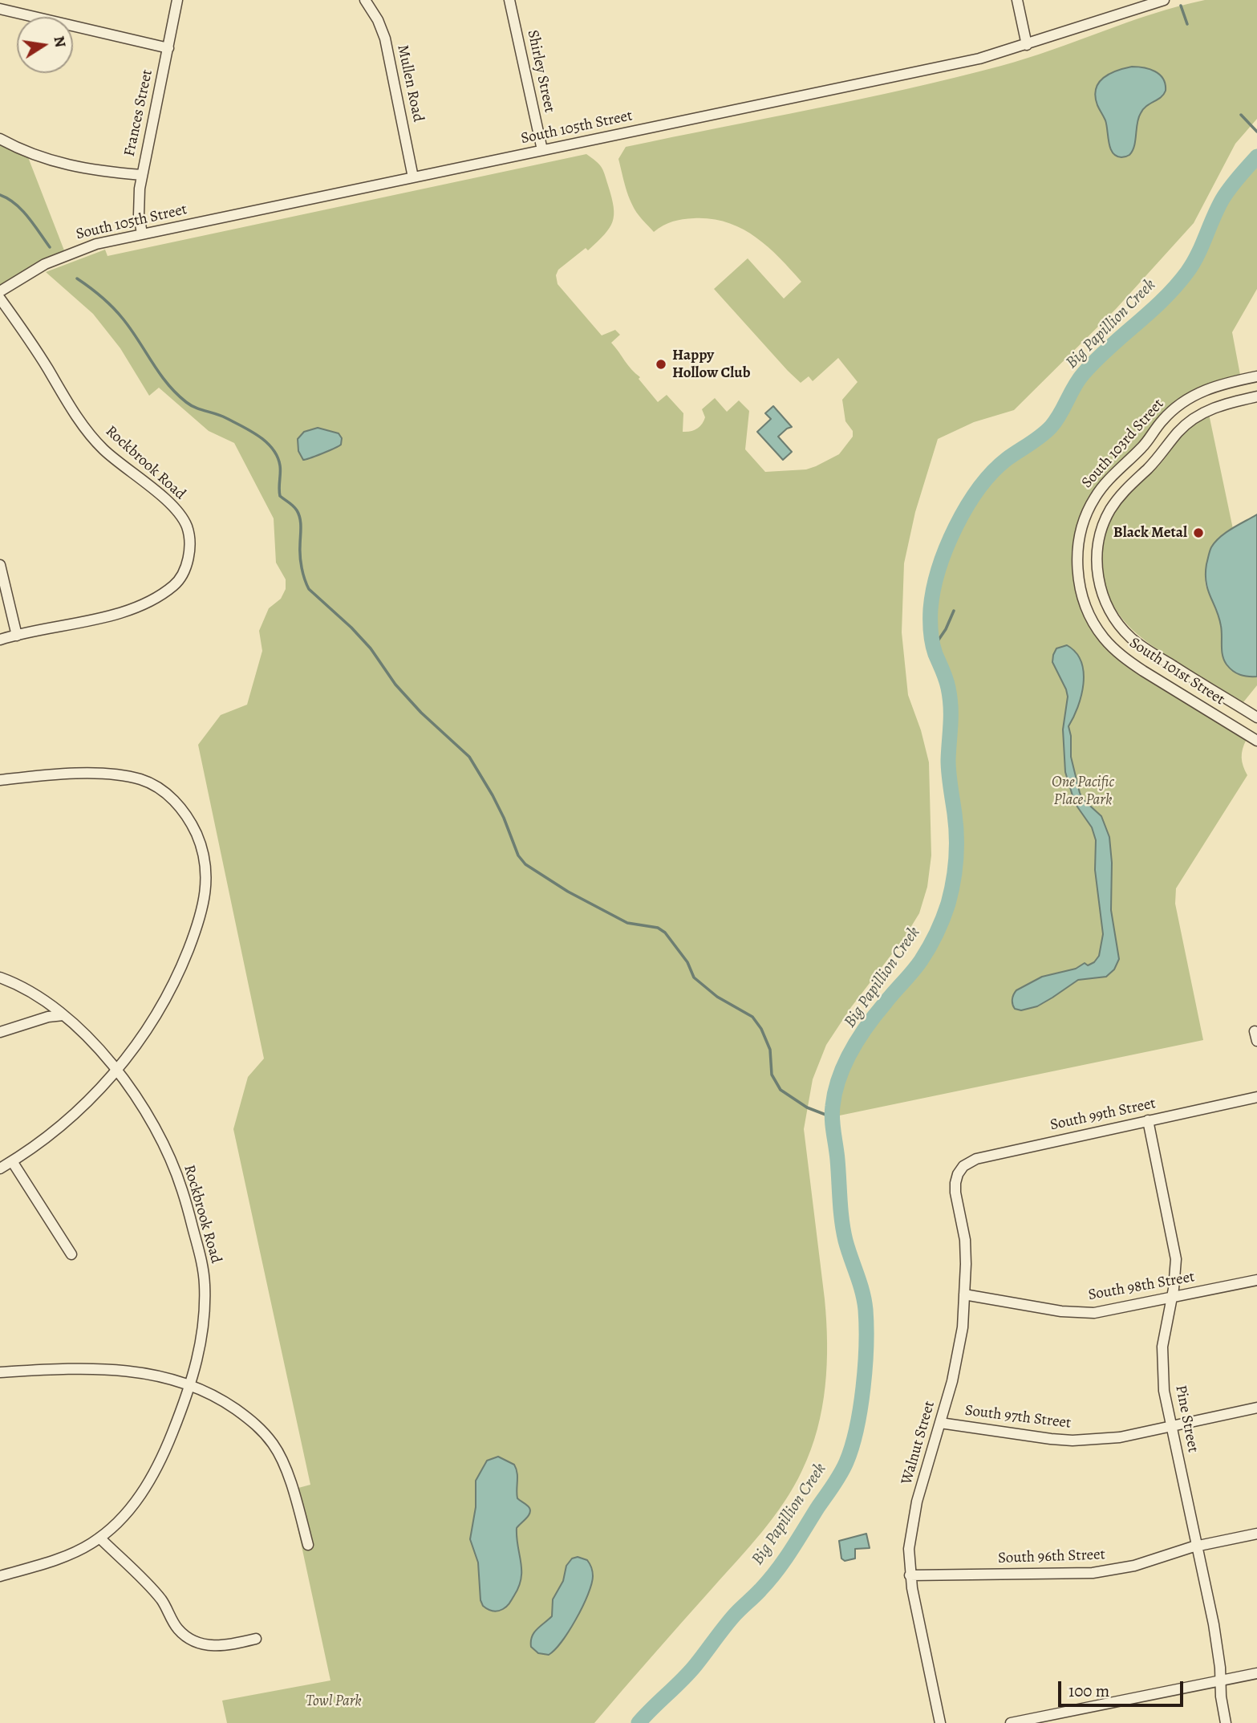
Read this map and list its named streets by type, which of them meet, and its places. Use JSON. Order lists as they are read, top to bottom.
{
  "streets": {
    "street": [
      "Shirley Street",
      "Mullen Road",
      "Frances Street",
      "South 105th Street",
      "South 103rd Street",
      "Rockbrook Road",
      "South 101st Street",
      "South 99th Street",
      "South 98th Street",
      "South 97th Street",
      "Pine Street",
      "Walnut Street",
      "South 96th Street"
    ]
  },
  "crossings": [
    ["Shirley Street", "South 105th Street"],
    ["Mullen Road", "South 105th Street"],
    ["Frances Street", "South 105th Street"],
    ["South 103rd Street", "South 101st Street"],
    ["South 99th Street", "Pine Street"],
    ["South 99th Street", "Walnut Street"],
    ["South 98th Street", "Pine Street"],
    ["South 98th Street", "Walnut Street"],
    ["South 97th Street", "Pine Street"],
    ["South 97th Street", "Walnut Street"],
    ["Pine Street", "South 96th Street"],
    ["Walnut Street", "South 96th Street"]
  ],
  "water": ["Big Papillion Creek"],
  "parks": ["One Pacific Place Park", "Towl Park"],
  "places": ["Happy Hollow Club", "Black Metal"],
  "scale_bar": "100 m",
  "north": "right"
}
